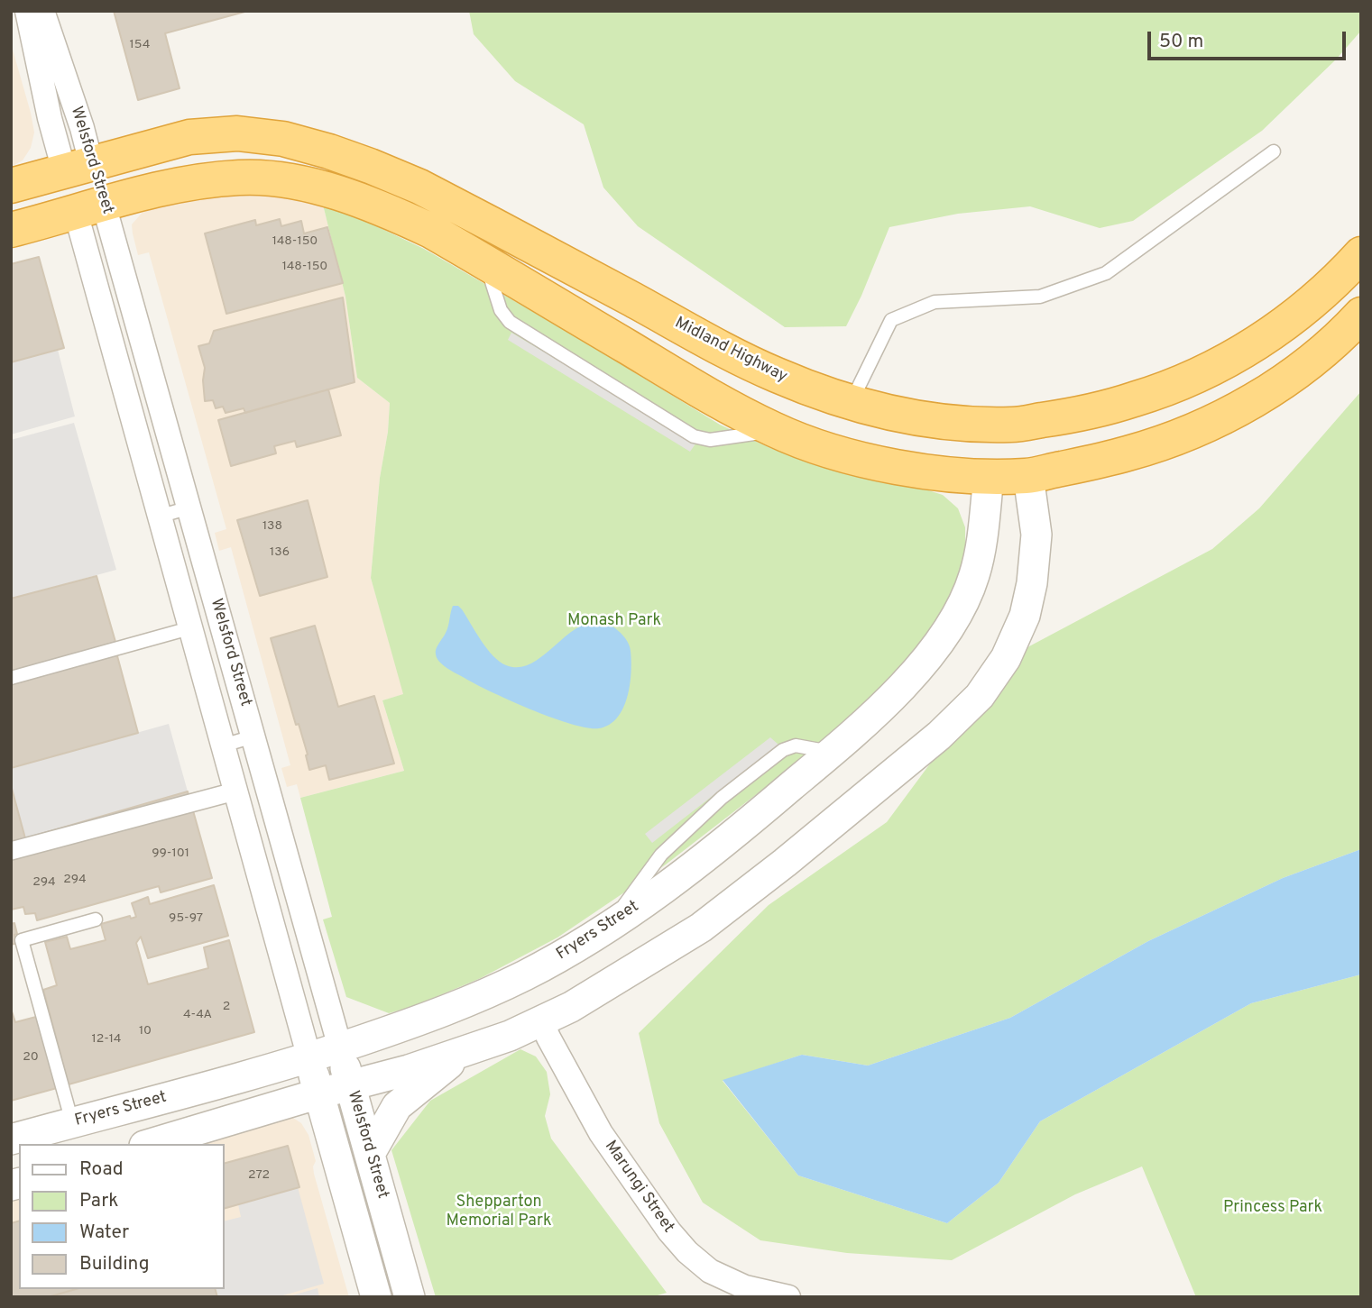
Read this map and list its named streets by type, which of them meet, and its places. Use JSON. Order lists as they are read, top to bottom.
{
  "streets": {
    "highway": ["Welsford Street", "Midland Highway"],
    "street": ["Fryers Street", "Marungi Street"]
  },
  "crossings": [
    ["Welsford Street", "Midland Highway"],
    ["Welsford Street", "Fryers Street"]
  ],
  "parks": ["Monash Park", "Shepparton Memorial Park", "Princess Park"],
  "house_numbers": [
    "154",
    "148-150",
    "148-150",
    "138",
    "136",
    "99-101",
    "294",
    "294",
    "95-97",
    "2",
    "4-4A",
    "10",
    "12-14",
    "20",
    "272"
  ],
  "legend": [
    "Road",
    "Park",
    "Water",
    "Building"
  ],
  "scale_bar": "50 m"
}
